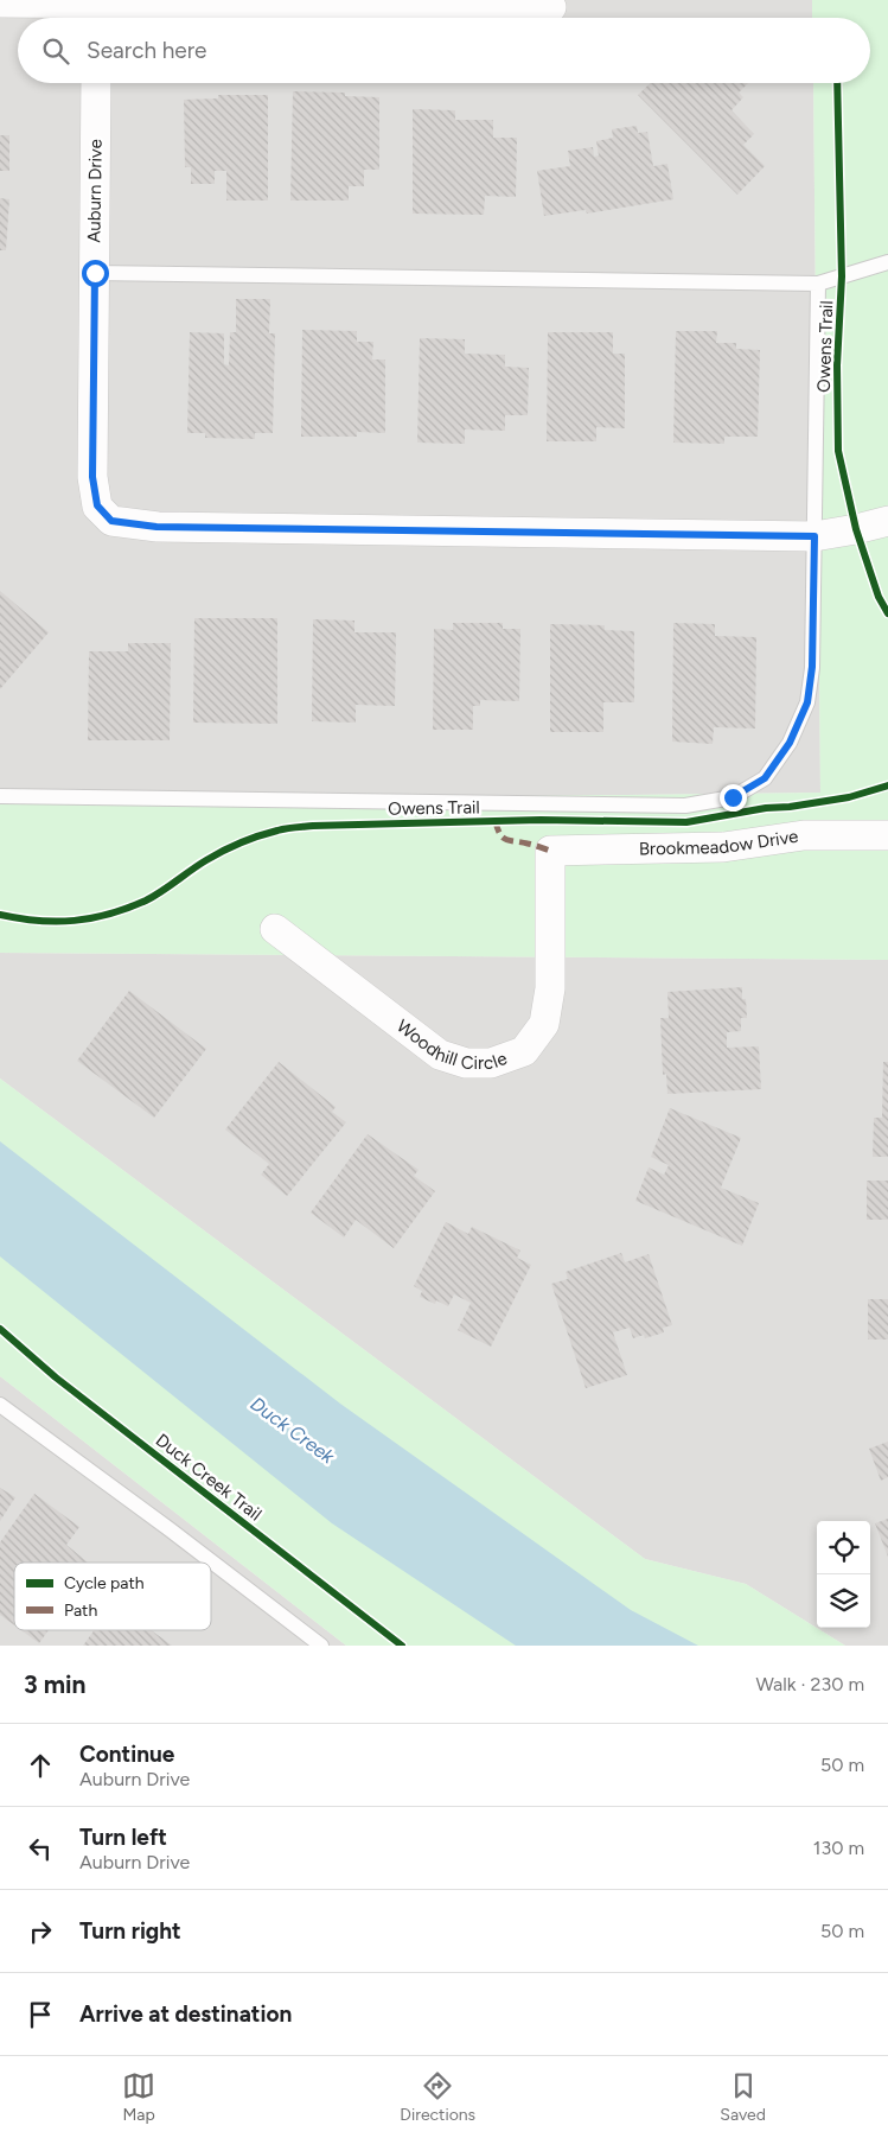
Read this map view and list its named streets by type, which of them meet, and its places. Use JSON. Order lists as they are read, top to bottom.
{
  "streets": {
    "street": ["Auburn Drive", "Brookmeadow Drive", "Woodhill Circle"],
    "cycle path": ["Owens Trail", "Duck Creek Trail"]
  },
  "crossings": [
    ["Brookmeadow Drive", "Woodhill Circle"]
  ],
  "water": ["Duck Creek"],
  "legend": ["Cycle path", "Path"],
  "page": {
    "search": "Search here",
    "heading": ["3 min", "Walk · 230 m"],
    "list": [
      ["Continue", "Auburn Drive", "50 m"],
      ["Turn left", "Auburn Drive", "130 m"],
      ["Turn right", "50 m"],
      "Arrive at destination"
    ],
    "nav": ["Map", "Directions", "Saved"]
  }
}
